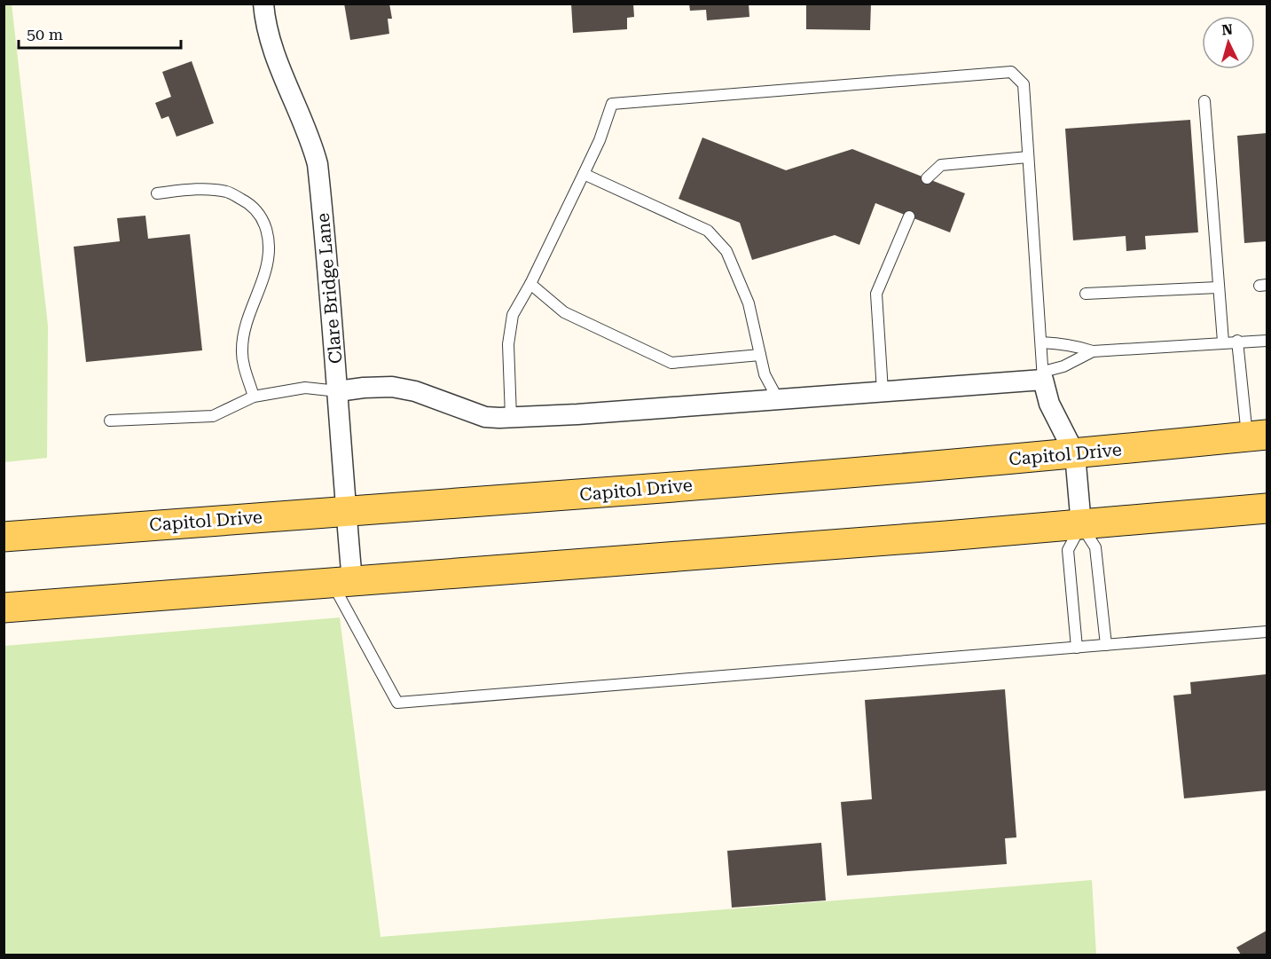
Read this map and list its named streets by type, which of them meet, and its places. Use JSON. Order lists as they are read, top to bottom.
{
  "streets": {
    "main road": ["Capitol Drive"],
    "street": ["Clare Bridge Lane"]
  },
  "crossings": [
    ["Clare Bridge Lane", "Capitol Drive"]
  ],
  "scale_bar": "50 m",
  "north": "top"
}
